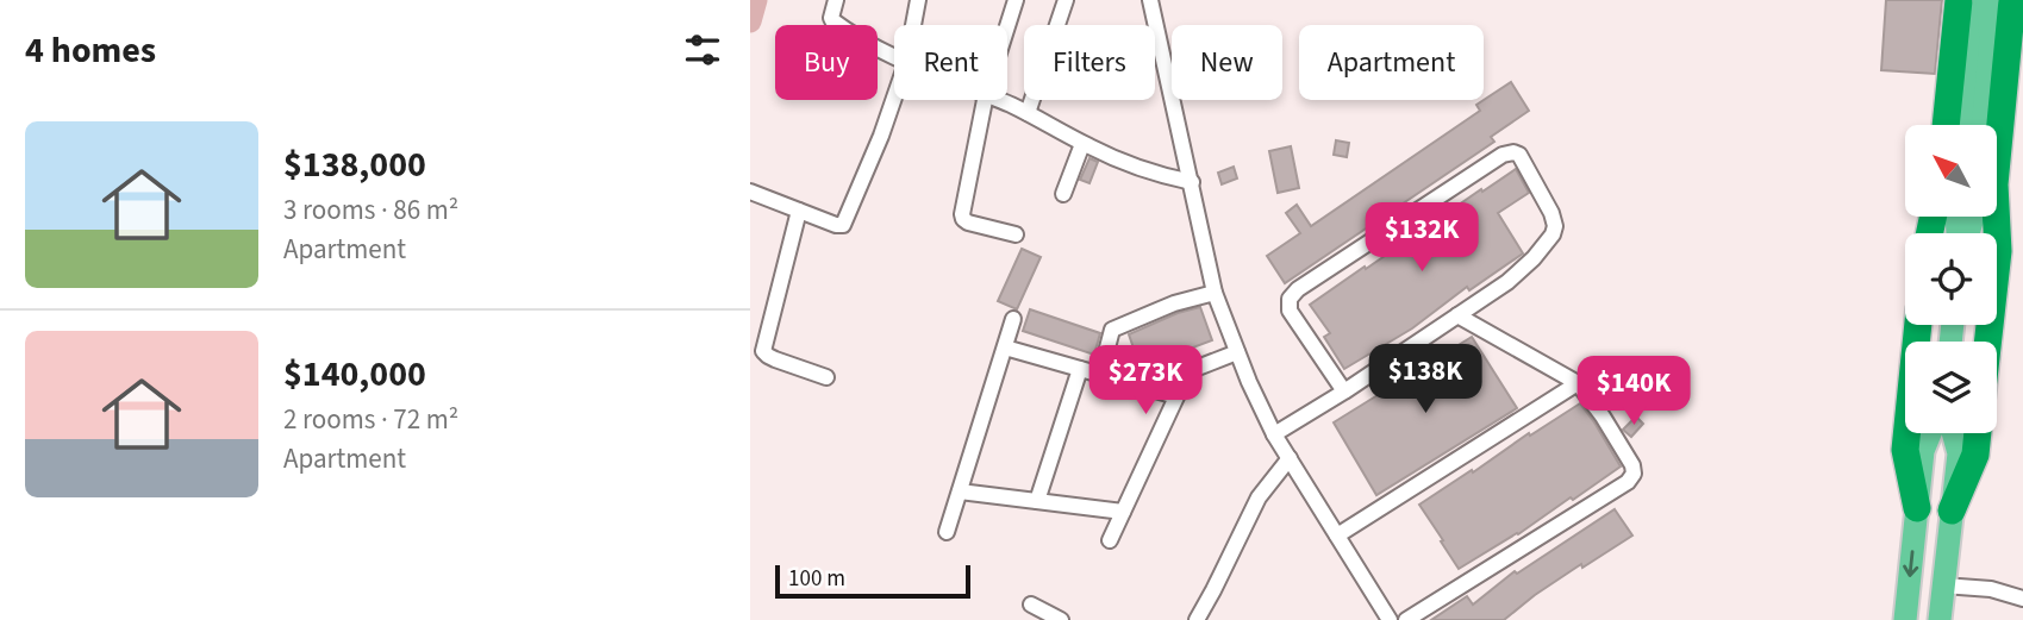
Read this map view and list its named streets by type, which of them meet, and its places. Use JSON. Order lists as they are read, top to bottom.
{
  "scale_bar": "100 m",
  "north": "top left",
  "page": {
    "heading": "4 homes",
    "chip": [
      "Buy",
      "Rent",
      "Filters",
      "New",
      "Apartment"
    ],
    "list": [
      {
        "name": "$138,000",
        "note": "3 rooms · 86 m² · Apartment"
      },
      {
        "name": "$140,000",
        "note": "2 rooms · 72 m² · Apartment"
      }
    ],
    "price": [
      "$132K",
      "$138K",
      "$273K",
      "$140K"
    ],
    "scale": "100 m"
  }
}
